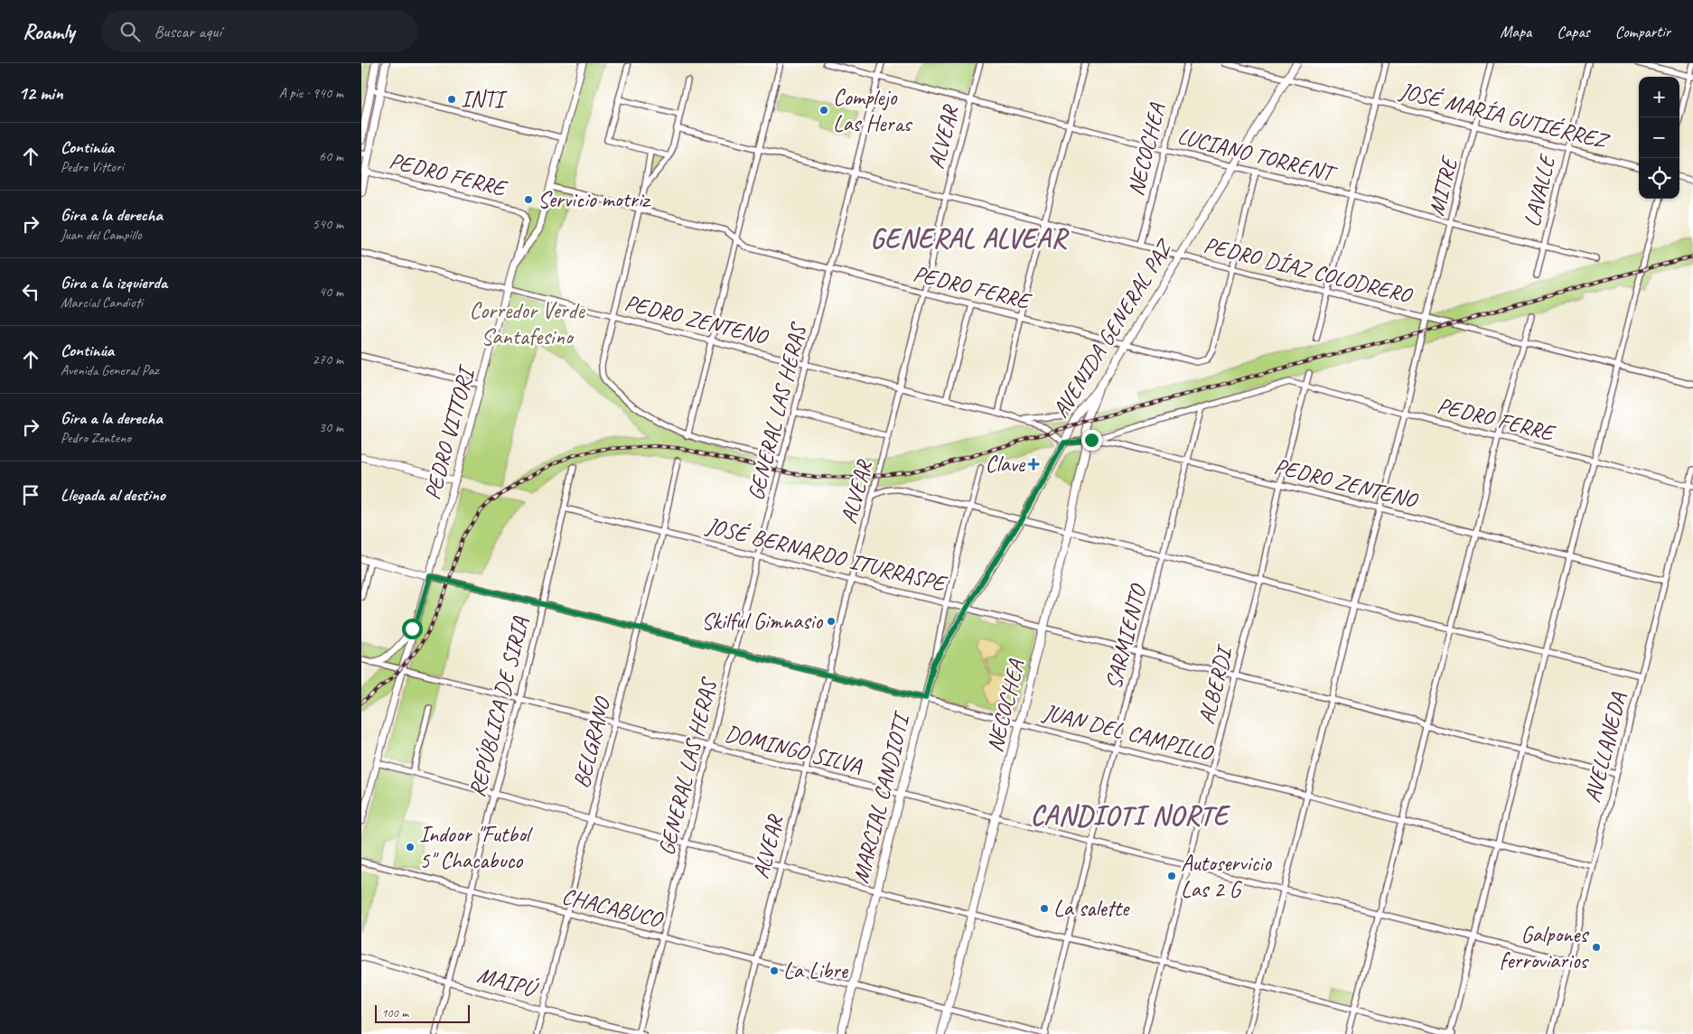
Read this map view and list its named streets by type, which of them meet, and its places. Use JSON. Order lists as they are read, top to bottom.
{
  "streets": {
    "main road": ["NECOCHEA", "AVENIDA GENERAL PAZ", "MARCIAL CANDIOTI"],
    "street": [
      "JOSÉ MARÍA GUTIÉRREZ",
      "ALVEAR",
      "LUCIANO TORRENT",
      "PEDRO FERRE",
      "MITRE",
      "LAVALLE",
      "PEDRO DÍAZ COLODRERO",
      "PEDRO ZENTENO",
      "GENERAL LAS HERAS",
      "PEDRO VITTORI",
      "JOSÉ BERNARDO ITURRASPE",
      "SARMIENTO",
      "ALBERDI",
      "REPÚBLICA DE SIRIA",
      "JUAN DEL CAMPILLO",
      "BELGRANO",
      "AVELLANEDA",
      "DOMINGO SILVA",
      "CHACABUCO",
      "MAIPÚ"
    ]
  },
  "crossings": [
    ["JOSÉ MARÍA GUTIÉRREZ", "MITRE"],
    ["JOSÉ MARÍA GUTIÉRREZ", "LAVALLE"],
    ["JOSÉ MARÍA GUTIÉRREZ", "AVENIDA GENERAL PAZ"],
    ["ALVEAR", "LUCIANO TORRENT"],
    ["ALVEAR", "PEDRO FERRE"],
    ["ALVEAR", "PEDRO DÍAZ COLODRERO"],
    ["ALVEAR", "PEDRO ZENTENO"],
    ["ALVEAR", "JOSÉ BERNARDO ITURRASPE"],
    ["ALVEAR", "JUAN DEL CAMPILLO"],
    ["ALVEAR", "DOMINGO SILVA"],
    ["ALVEAR", "CHACABUCO"],
    ["NECOCHEA", "LUCIANO TORRENT"],
    ["NECOCHEA", "PEDRO DÍAZ COLODRERO"],
    ["NECOCHEA", "PEDRO ZENTENO"],
    ["NECOCHEA", "AVENIDA GENERAL PAZ"],
    ["NECOCHEA", "JOSÉ BERNARDO ITURRASPE"],
    ["NECOCHEA", "JUAN DEL CAMPILLO"],
    ["NECOCHEA", "DOMINGO SILVA"],
    ["NECOCHEA", "CHACABUCO"],
    ["LUCIANO TORRENT", "MITRE"],
    ["LUCIANO TORRENT", "LAVALLE"],
    ["LUCIANO TORRENT", "AVENIDA GENERAL PAZ"],
    ["LUCIANO TORRENT", "GENERAL LAS HERAS"],
    ["PEDRO FERRE", "MITRE"],
    ["PEDRO FERRE", "PEDRO DÍAZ COLODRERO"],
    ["PEDRO FERRE", "AVENIDA GENERAL PAZ"],
    ["PEDRO FERRE", "GENERAL LAS HERAS"],
    ["PEDRO FERRE", "PEDRO VITTORI"],
    ["PEDRO FERRE", "SARMIENTO"],
    ["PEDRO FERRE", "ALBERDI"],
    ["PEDRO FERRE", "AVELLANEDA"],
    ["MITRE", "PEDRO DÍAZ COLODRERO"],
    ["MITRE", "PEDRO ZENTENO"],
    ["MITRE", "JOSÉ BERNARDO ITURRASPE"],
    ["MITRE", "JUAN DEL CAMPILLO"],
    ["MITRE", "DOMINGO SILVA"],
    ["PEDRO DÍAZ COLODRERO", "AVENIDA GENERAL PAZ"],
    ["PEDRO DÍAZ COLODRERO", "GENERAL LAS HERAS"],
    ["PEDRO ZENTENO", "AVENIDA GENERAL PAZ"],
    ["PEDRO ZENTENO", "GENERAL LAS HERAS"],
    ["PEDRO ZENTENO", "PEDRO VITTORI"],
    ["PEDRO ZENTENO", "SARMIENTO"],
    ["PEDRO ZENTENO", "ALBERDI"],
    ["PEDRO ZENTENO", "AVELLANEDA"],
    ["AVENIDA GENERAL PAZ", "JOSÉ BERNARDO ITURRASPE"],
    ["AVENIDA GENERAL PAZ", "MARCIAL CANDIOTI"],
    ["GENERAL LAS HERAS", "JOSÉ BERNARDO ITURRASPE"],
    ["GENERAL LAS HERAS", "JUAN DEL CAMPILLO"],
    ["GENERAL LAS HERAS", "DOMINGO SILVA"],
    ["GENERAL LAS HERAS", "CHACABUCO"],
    ["GENERAL LAS HERAS", "MAIPÚ"],
    ["PEDRO VITTORI", "JUAN DEL CAMPILLO"],
    ["PEDRO VITTORI", "DOMINGO SILVA"],
    ["JOSÉ BERNARDO ITURRASPE", "SARMIENTO"],
    ["JOSÉ BERNARDO ITURRASPE", "ALBERDI"],
    ["JOSÉ BERNARDO ITURRASPE", "REPÚBLICA DE SIRIA"],
    ["JOSÉ BERNARDO ITURRASPE", "BELGRANO"],
    ["JOSÉ BERNARDO ITURRASPE", "MARCIAL CANDIOTI"],
    ["SARMIENTO", "JUAN DEL CAMPILLO"],
    ["SARMIENTO", "DOMINGO SILVA"],
    ["SARMIENTO", "CHACABUCO"],
    ["ALBERDI", "JUAN DEL CAMPILLO"],
    ["ALBERDI", "DOMINGO SILVA"],
    ["REPÚBLICA DE SIRIA", "JUAN DEL CAMPILLO"],
    ["REPÚBLICA DE SIRIA", "DOMINGO SILVA"],
    ["REPÚBLICA DE SIRIA", "CHACABUCO"],
    ["REPÚBLICA DE SIRIA", "MAIPÚ"],
    ["JUAN DEL CAMPILLO", "BELGRANO"],
    ["JUAN DEL CAMPILLO", "AVELLANEDA"],
    ["JUAN DEL CAMPILLO", "MARCIAL CANDIOTI"],
    ["BELGRANO", "DOMINGO SILVA"],
    ["BELGRANO", "CHACABUCO"],
    ["BELGRANO", "MAIPÚ"],
    ["AVELLANEDA", "DOMINGO SILVA"],
    ["DOMINGO SILVA", "MARCIAL CANDIOTI"],
    ["MARCIAL CANDIOTI", "CHACABUCO"]
  ],
  "districts": ["GENERAL ALVEAR", "CANDIOTI NORTE"],
  "parks": ["Corredor Verde Santafesino"],
  "places": {
    "other": [
      "INTI",
      "Complejo Las Heras",
      "Servicio motriz",
      "Skilful Gimnasio",
      "Indoor \"Futbol 5\" Chacabuco",
      "Autoservicio Las 2 G",
      "La salette",
      "Galpones ferroviarios",
      "La Libre"
    ],
    "health": ["Clave"]
  },
  "scale_bar": "100 m",
  "page": {
    "header": "Roamly",
    "search": "Buscar aquí",
    "nav": ["Mapa", "Capas", "Compartir"],
    "heading": ["12 min", "A pie · 940 m"],
    "map_buttons": ["+", "−"],
    "list": [
      ["Continúa", "Pedro Vittori", "60 m"],
      ["Gira a la derecha", "Juan del Campillo", "540 m"],
      ["Gira a la izquierda", "Marcial Candioti", "40 m"],
      ["Continúa", "Avenida General Paz", "270 m"],
      ["Gira a la derecha", "Pedro Zenteno", "30 m"],
      "Llegada al destino"
    ],
    "scale": "100 m"
  }
}
